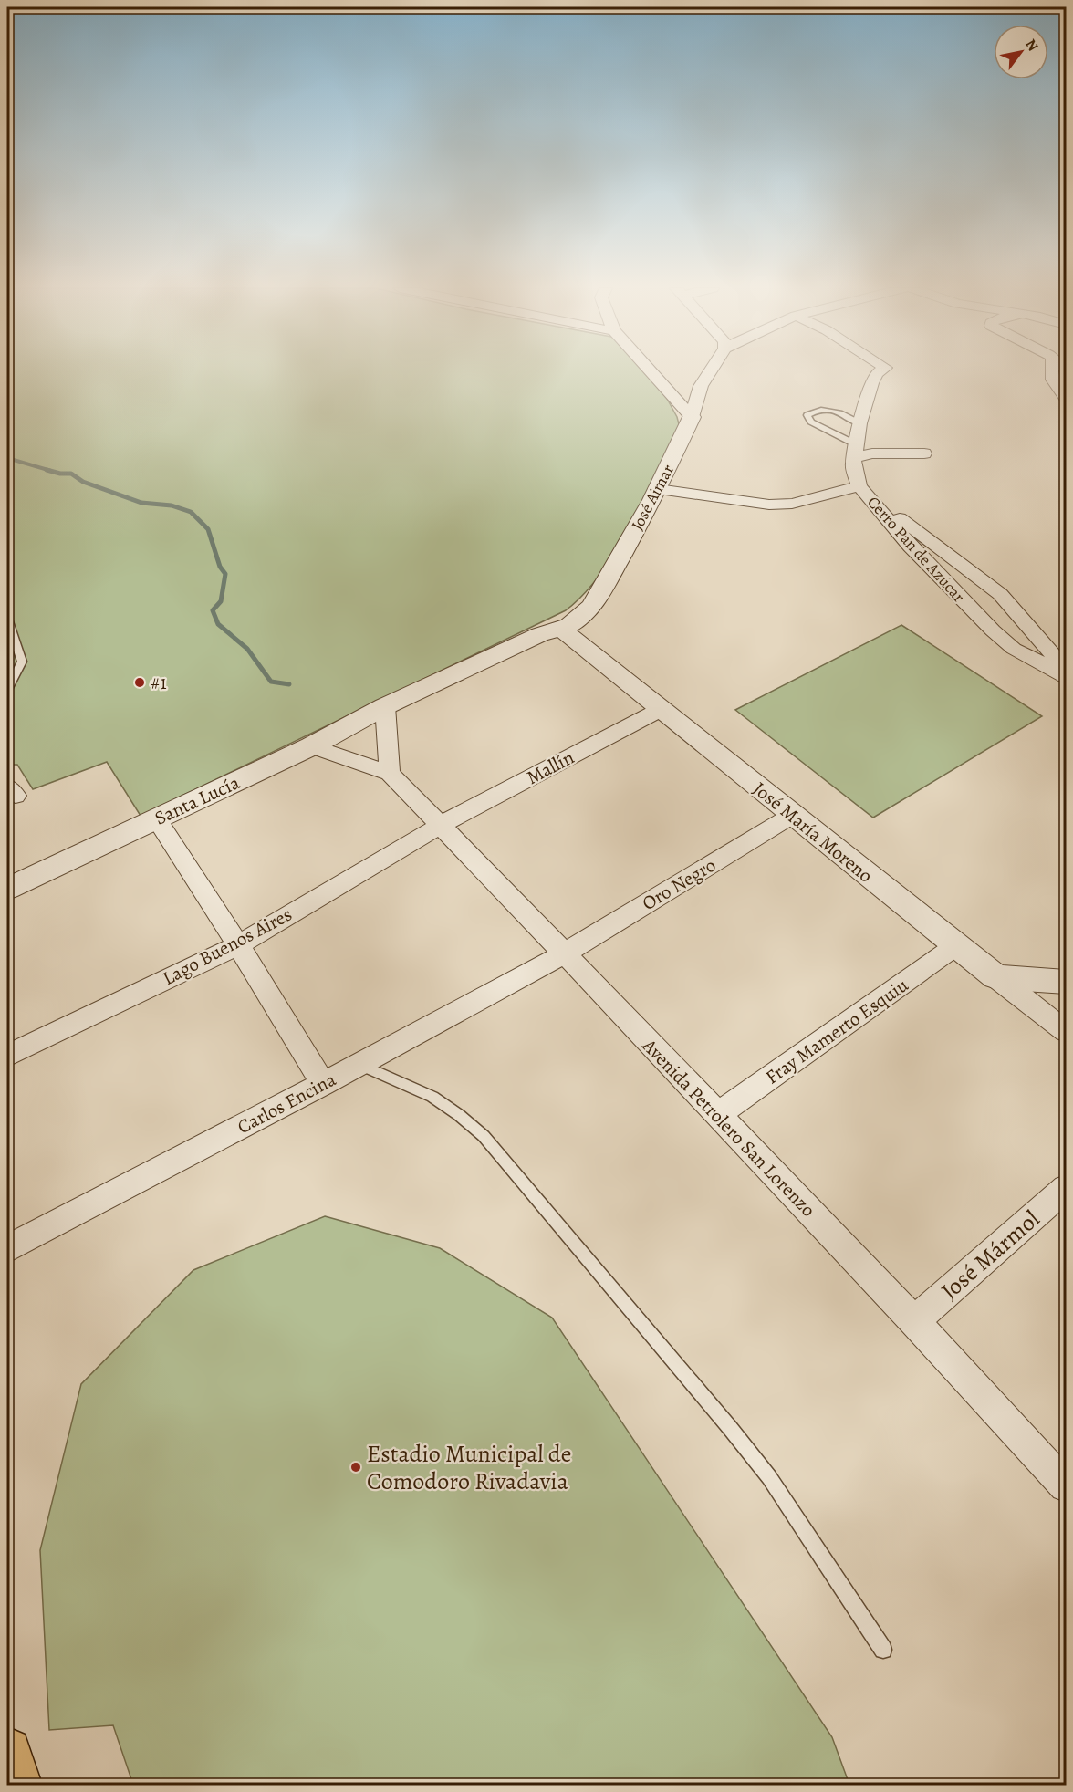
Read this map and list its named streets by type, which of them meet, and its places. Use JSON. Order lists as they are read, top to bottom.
{
  "streets": {
    "street": [
      "José Aimar",
      "Cerro Pan de Azúcar",
      "Mallín",
      "Santa Lucía",
      "José María Moreno",
      "Oro Negro",
      "Lago Buenos Aires",
      "Fray Mamerto Esquiu",
      "Carlos Encina",
      "Avenida Petrolero San Lorenzo",
      "José Mármol"
    ]
  },
  "crossings": [
    ["José Aimar", "Santa Lucía"],
    ["José Aimar", "José María Moreno"],
    ["Mallín", "José María Moreno"],
    ["Mallín", "Lago Buenos Aires"],
    ["Mallín", "Avenida Petrolero San Lorenzo"],
    ["Santa Lucía", "Avenida Petrolero San Lorenzo"],
    ["José María Moreno", "Oro Negro"],
    ["José María Moreno", "Fray Mamerto Esquiu"],
    ["Oro Negro", "Carlos Encina"],
    ["Oro Negro", "Avenida Petrolero San Lorenzo"],
    ["Lago Buenos Aires", "Avenida Petrolero San Lorenzo"],
    ["Fray Mamerto Esquiu", "Avenida Petrolero San Lorenzo"],
    ["Carlos Encina", "Avenida Petrolero San Lorenzo"],
    ["Avenida Petrolero San Lorenzo", "José Mármol"]
  ],
  "places": ["#1", "Estadio Municipal de Comodoro Rivadavia"],
  "north": "top right"
}
